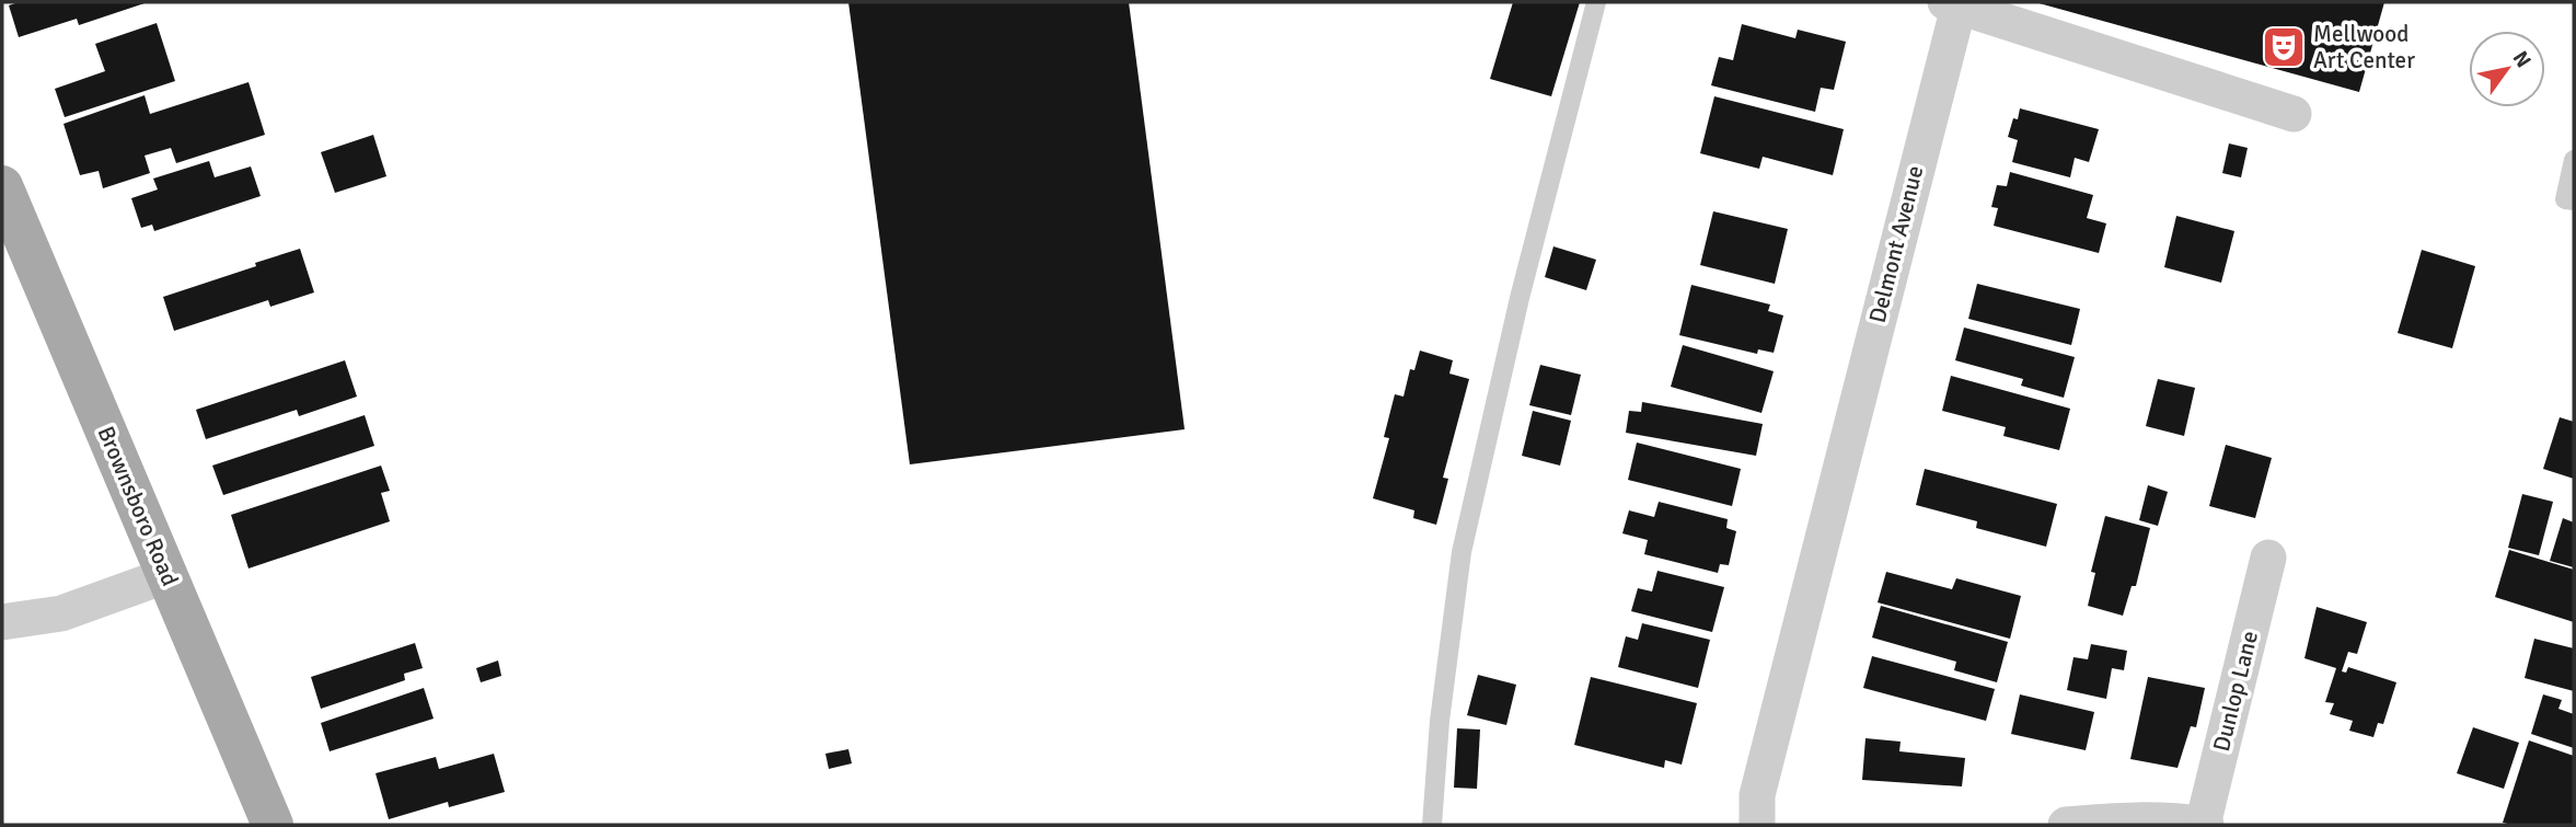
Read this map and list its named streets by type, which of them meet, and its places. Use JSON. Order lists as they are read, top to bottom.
{
  "streets": {
    "main road": ["Brownsboro Road"],
    "street": ["Delmont Avenue", "Dunlop Lane"]
  },
  "places": {
    "theatre": ["Mellwood Art Center"]
  },
  "north": "top right"
}
